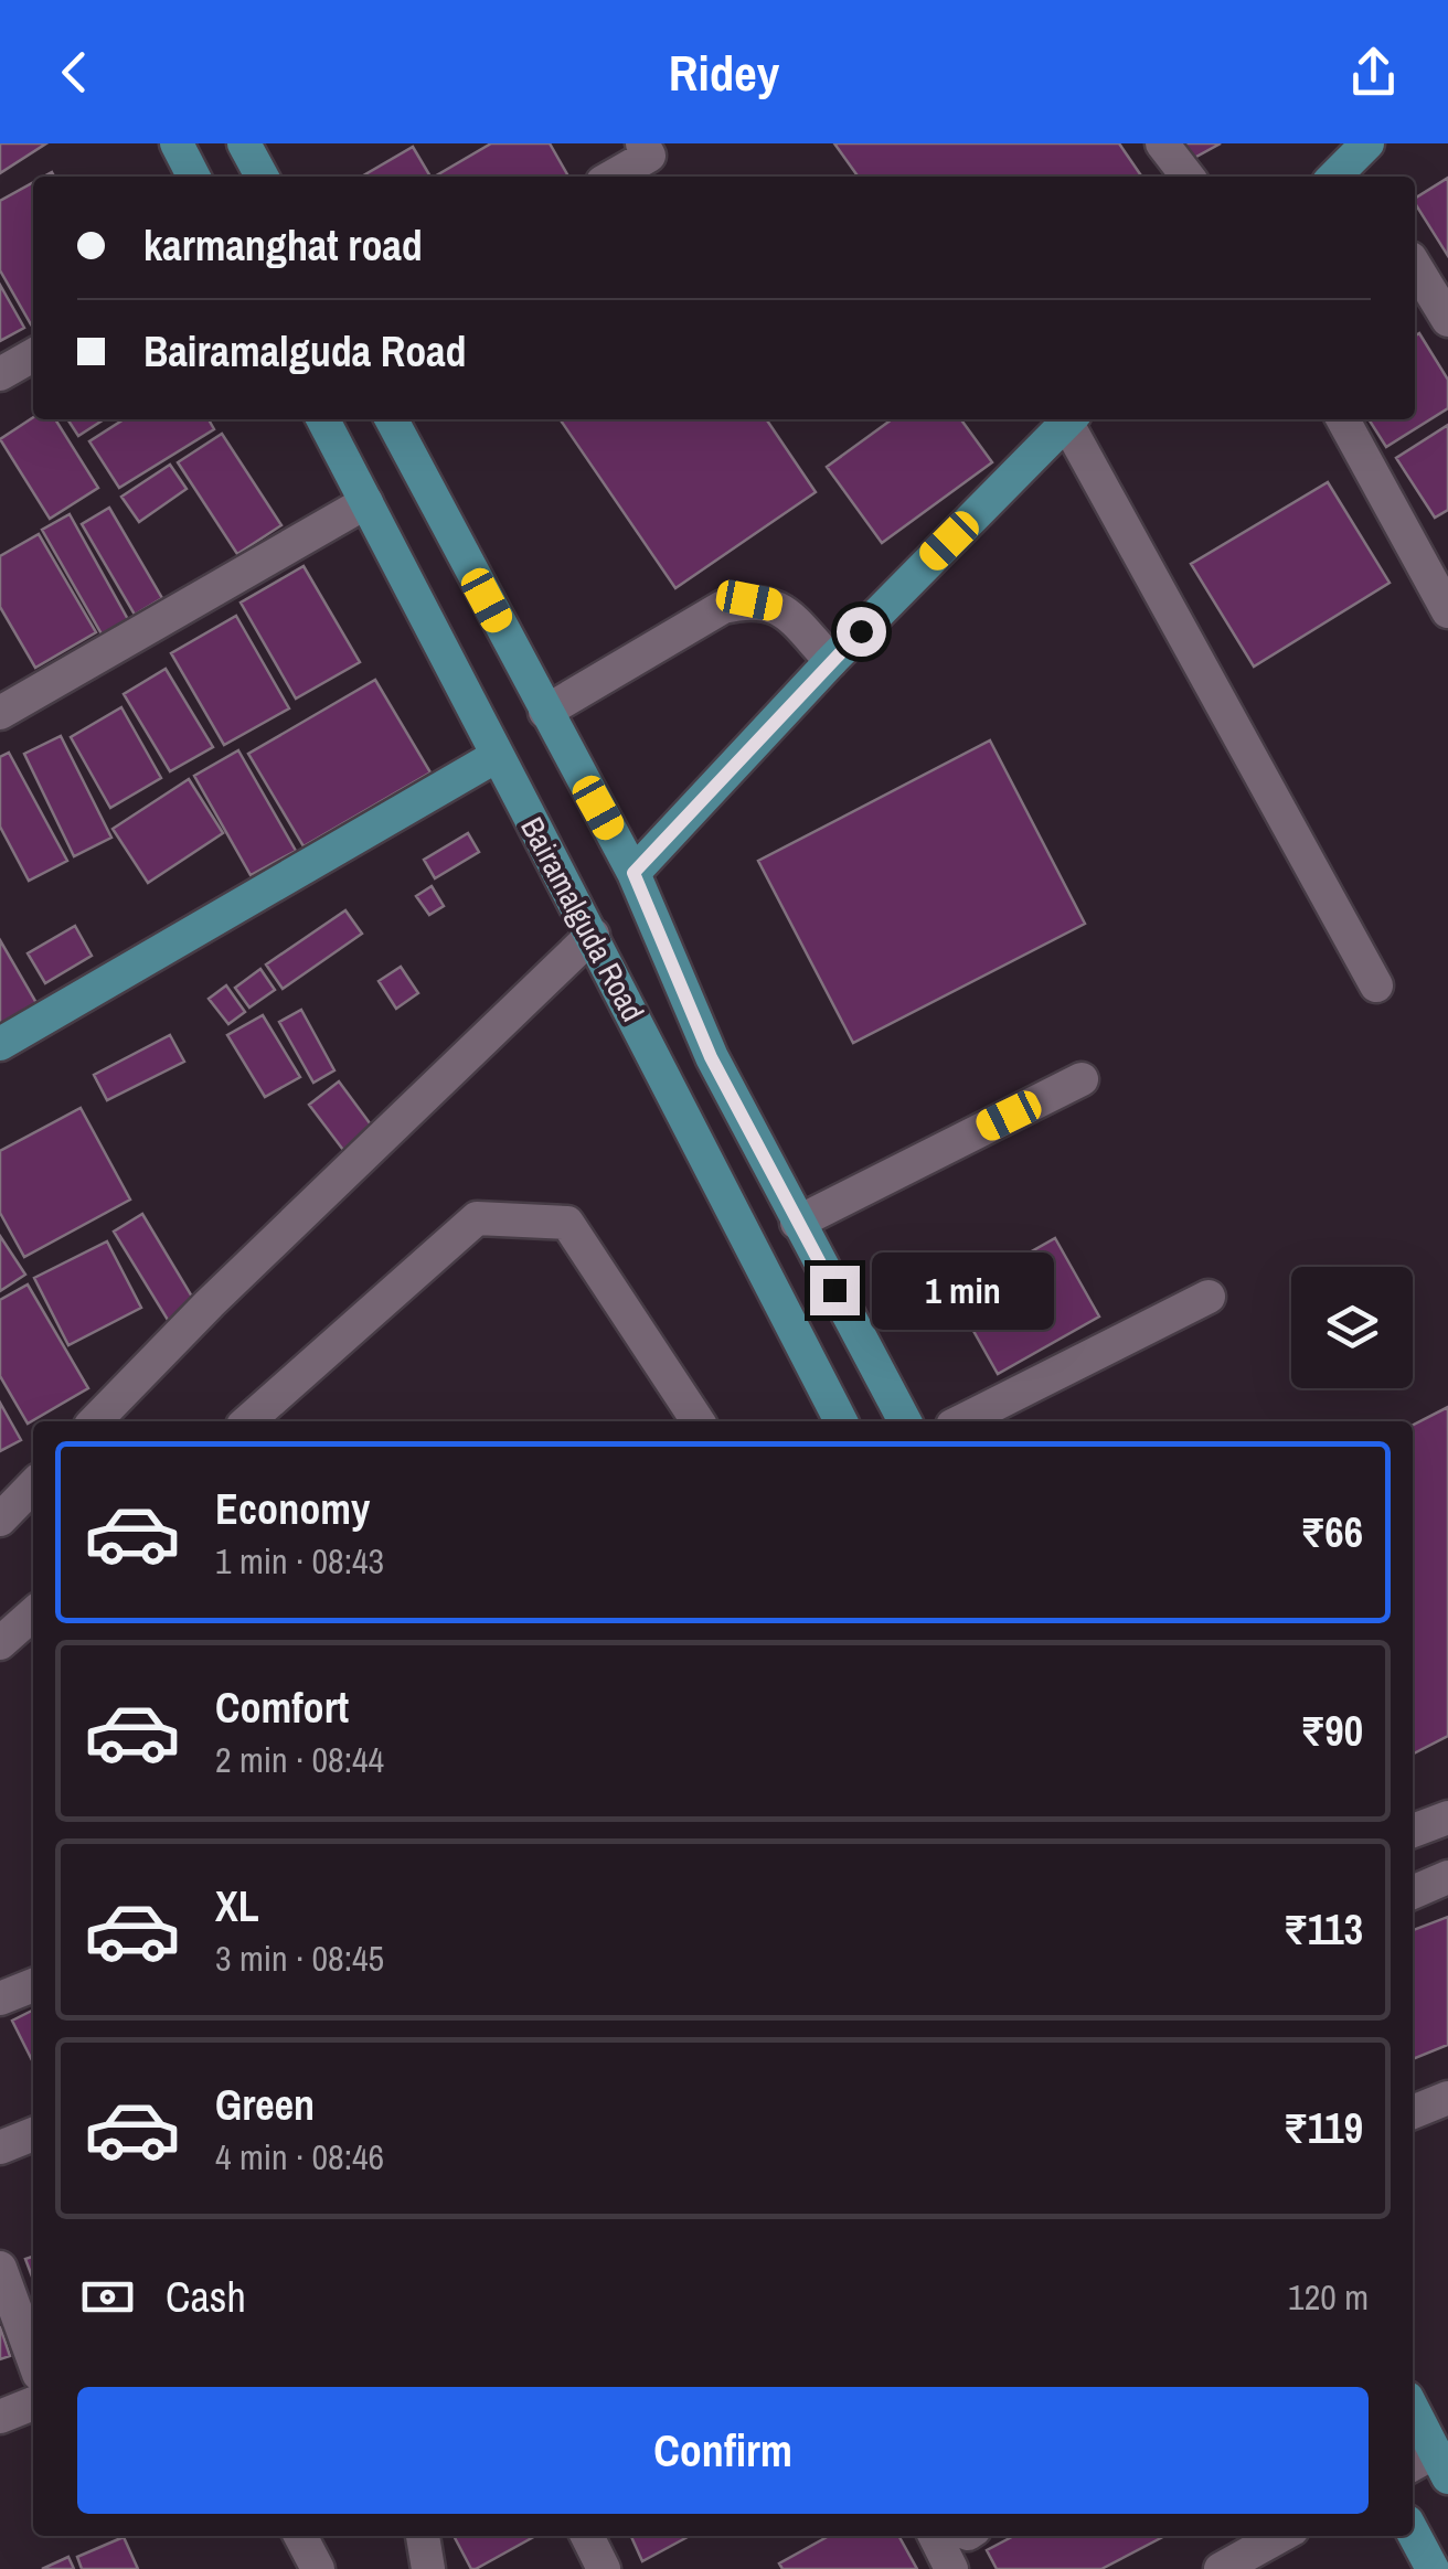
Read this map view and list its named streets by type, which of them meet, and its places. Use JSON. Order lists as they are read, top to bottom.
{
  "streets": {
    "main road": ["Bairamalguda Road"]
  },
  "page": {
    "header": "Ridey",
    "banner": ["karmanghat road", "Bairamalguda Road"],
    "bubble": "1 min",
    "list": [
      {
        "name": "Economy",
        "note": "1 min · 08:43",
        "value": "₹66"
      },
      {
        "name": "Comfort",
        "note": "2 min · 08:44",
        "value": "₹90"
      },
      {
        "name": "XL",
        "note": "3 min · 08:45",
        "value": "₹113"
      },
      {
        "name": "Green",
        "note": "4 min · 08:46",
        "value": "₹119"
      }
    ],
    "pay": ["Cash", "120 m"],
    "buttons": "Confirm"
  }
}
